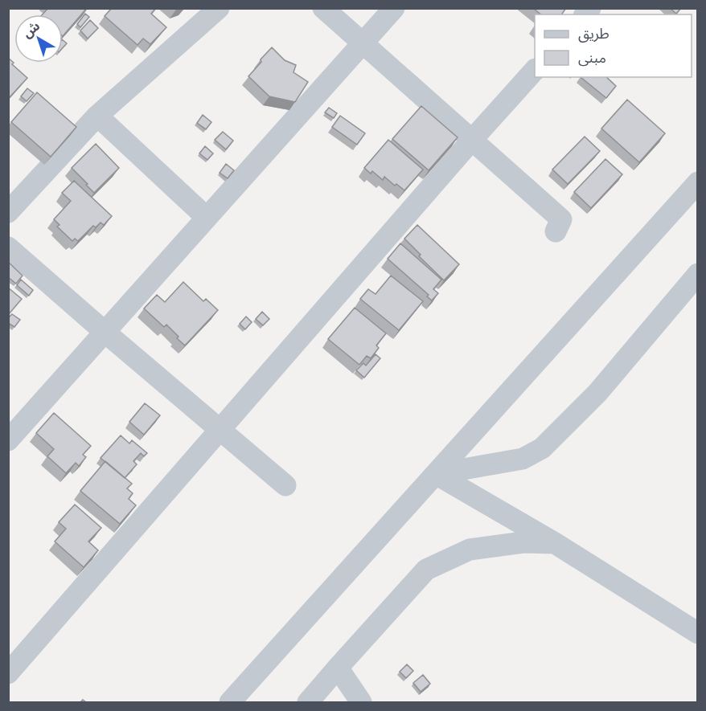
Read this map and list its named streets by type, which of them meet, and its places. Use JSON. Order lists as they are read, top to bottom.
{
  "legend": ["طريق", "مبنى"],
  "north": "top left"
}
